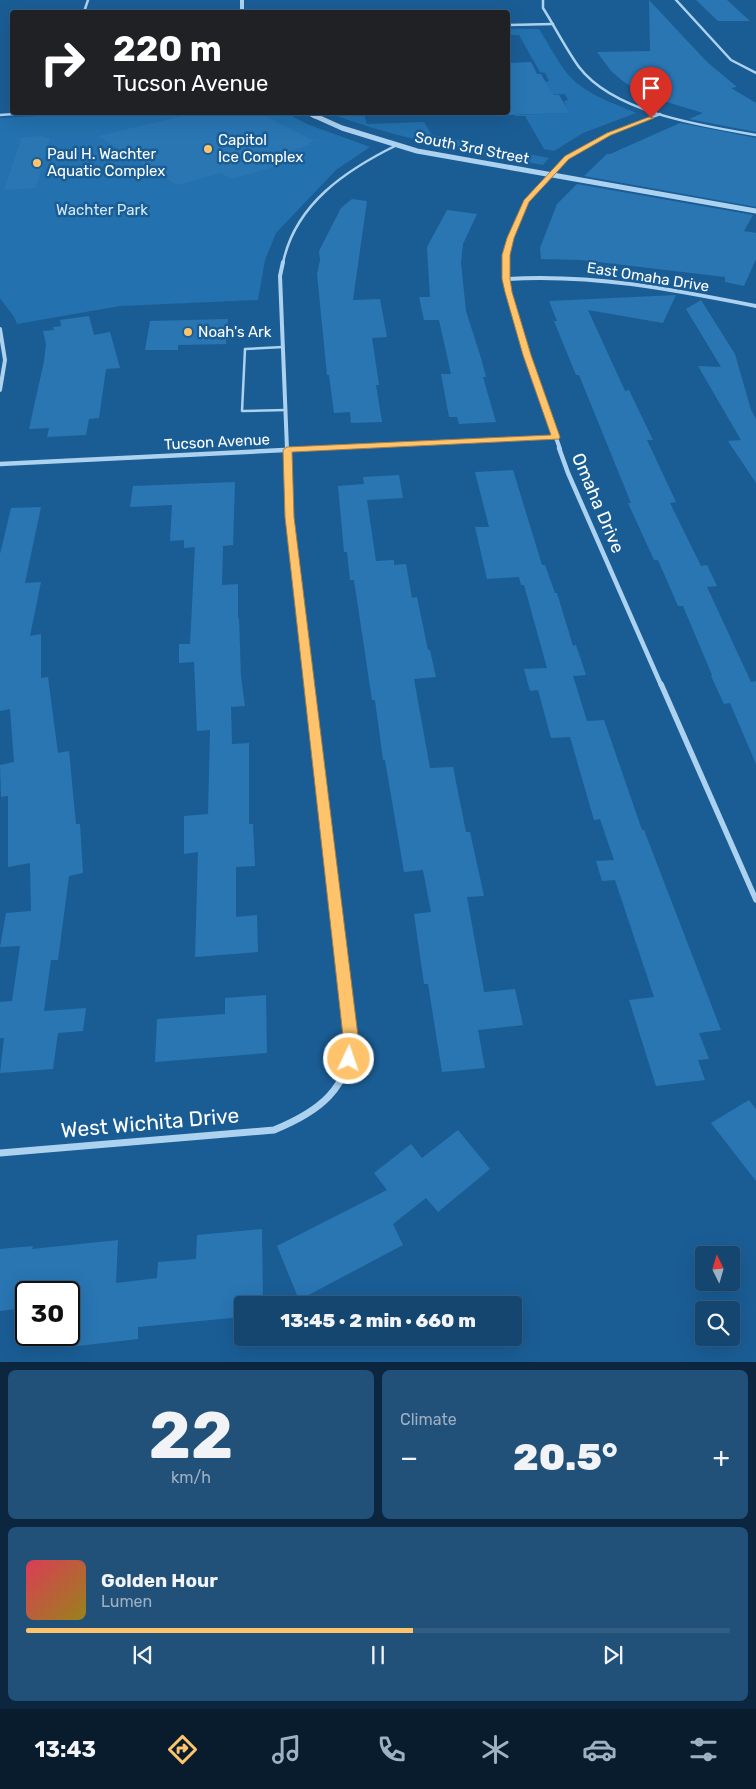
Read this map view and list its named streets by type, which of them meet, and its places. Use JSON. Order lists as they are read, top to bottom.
{
  "streets": {
    "street": [
      "South 3rd Street",
      "East Omaha Drive",
      "Tucson Avenue",
      "Omaha Drive",
      "West Wichita Drive"
    ]
  },
  "crossings": [
    ["South 3rd Street", "Omaha Drive"],
    ["South 3rd Street", "West Wichita Drive"],
    ["East Omaha Drive", "Omaha Drive"],
    ["Tucson Avenue", "Omaha Drive"],
    ["Tucson Avenue", "West Wichita Drive"]
  ],
  "parks": ["Wachter Park"],
  "places": ["Capitol Ice Complex", "Paul H. Wachter Aquatic Complex", "Noah's Ark"],
  "north": "top",
  "page": {
    "turn": ["220 m", "Tucson Avenue"],
    "limit": "30",
    "trip": "13:45 · 2 min · 660 m",
    "tile": [
      ["22", "km/h"],
      "Climate"
    ],
    "heat": ["−", "20.5°", "+"],
    "song": ["Golden Hour", "Lumen"],
    "tabs": "13:43"
  }
}
